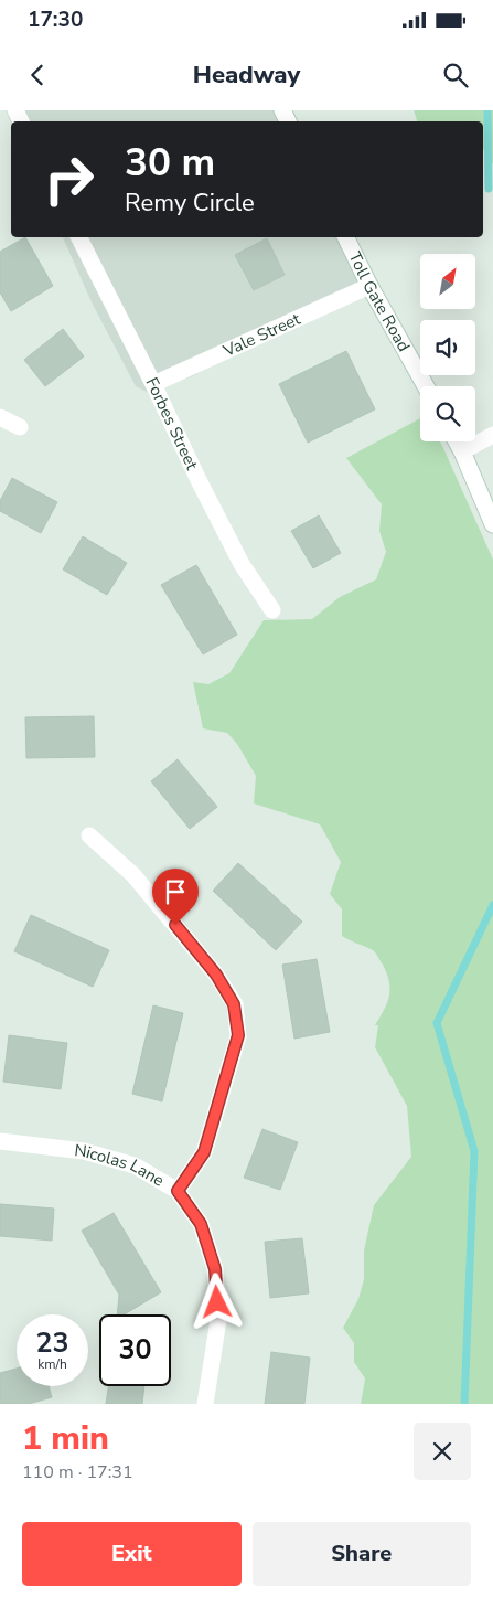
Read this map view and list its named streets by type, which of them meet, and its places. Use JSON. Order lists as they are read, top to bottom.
{
  "streets": {
    "street": [
      "Toll Gate Road",
      "Vale Street",
      "Forbes Street",
      "Nicolas Lane"
    ]
  },
  "crossings": [
    ["Toll Gate Road", "Vale Street"],
    ["Vale Street", "Forbes Street"]
  ],
  "north": "top right",
  "page": {
    "status": "17:30",
    "header": "Headway",
    "turn": ["30 m", "Remy Circle"],
    "speed": "23 km/h",
    "limit": "30",
    "heading": ["1 min", "110 m · 17:31"],
    "buttons": ["Exit", "Share"]
  }
}
